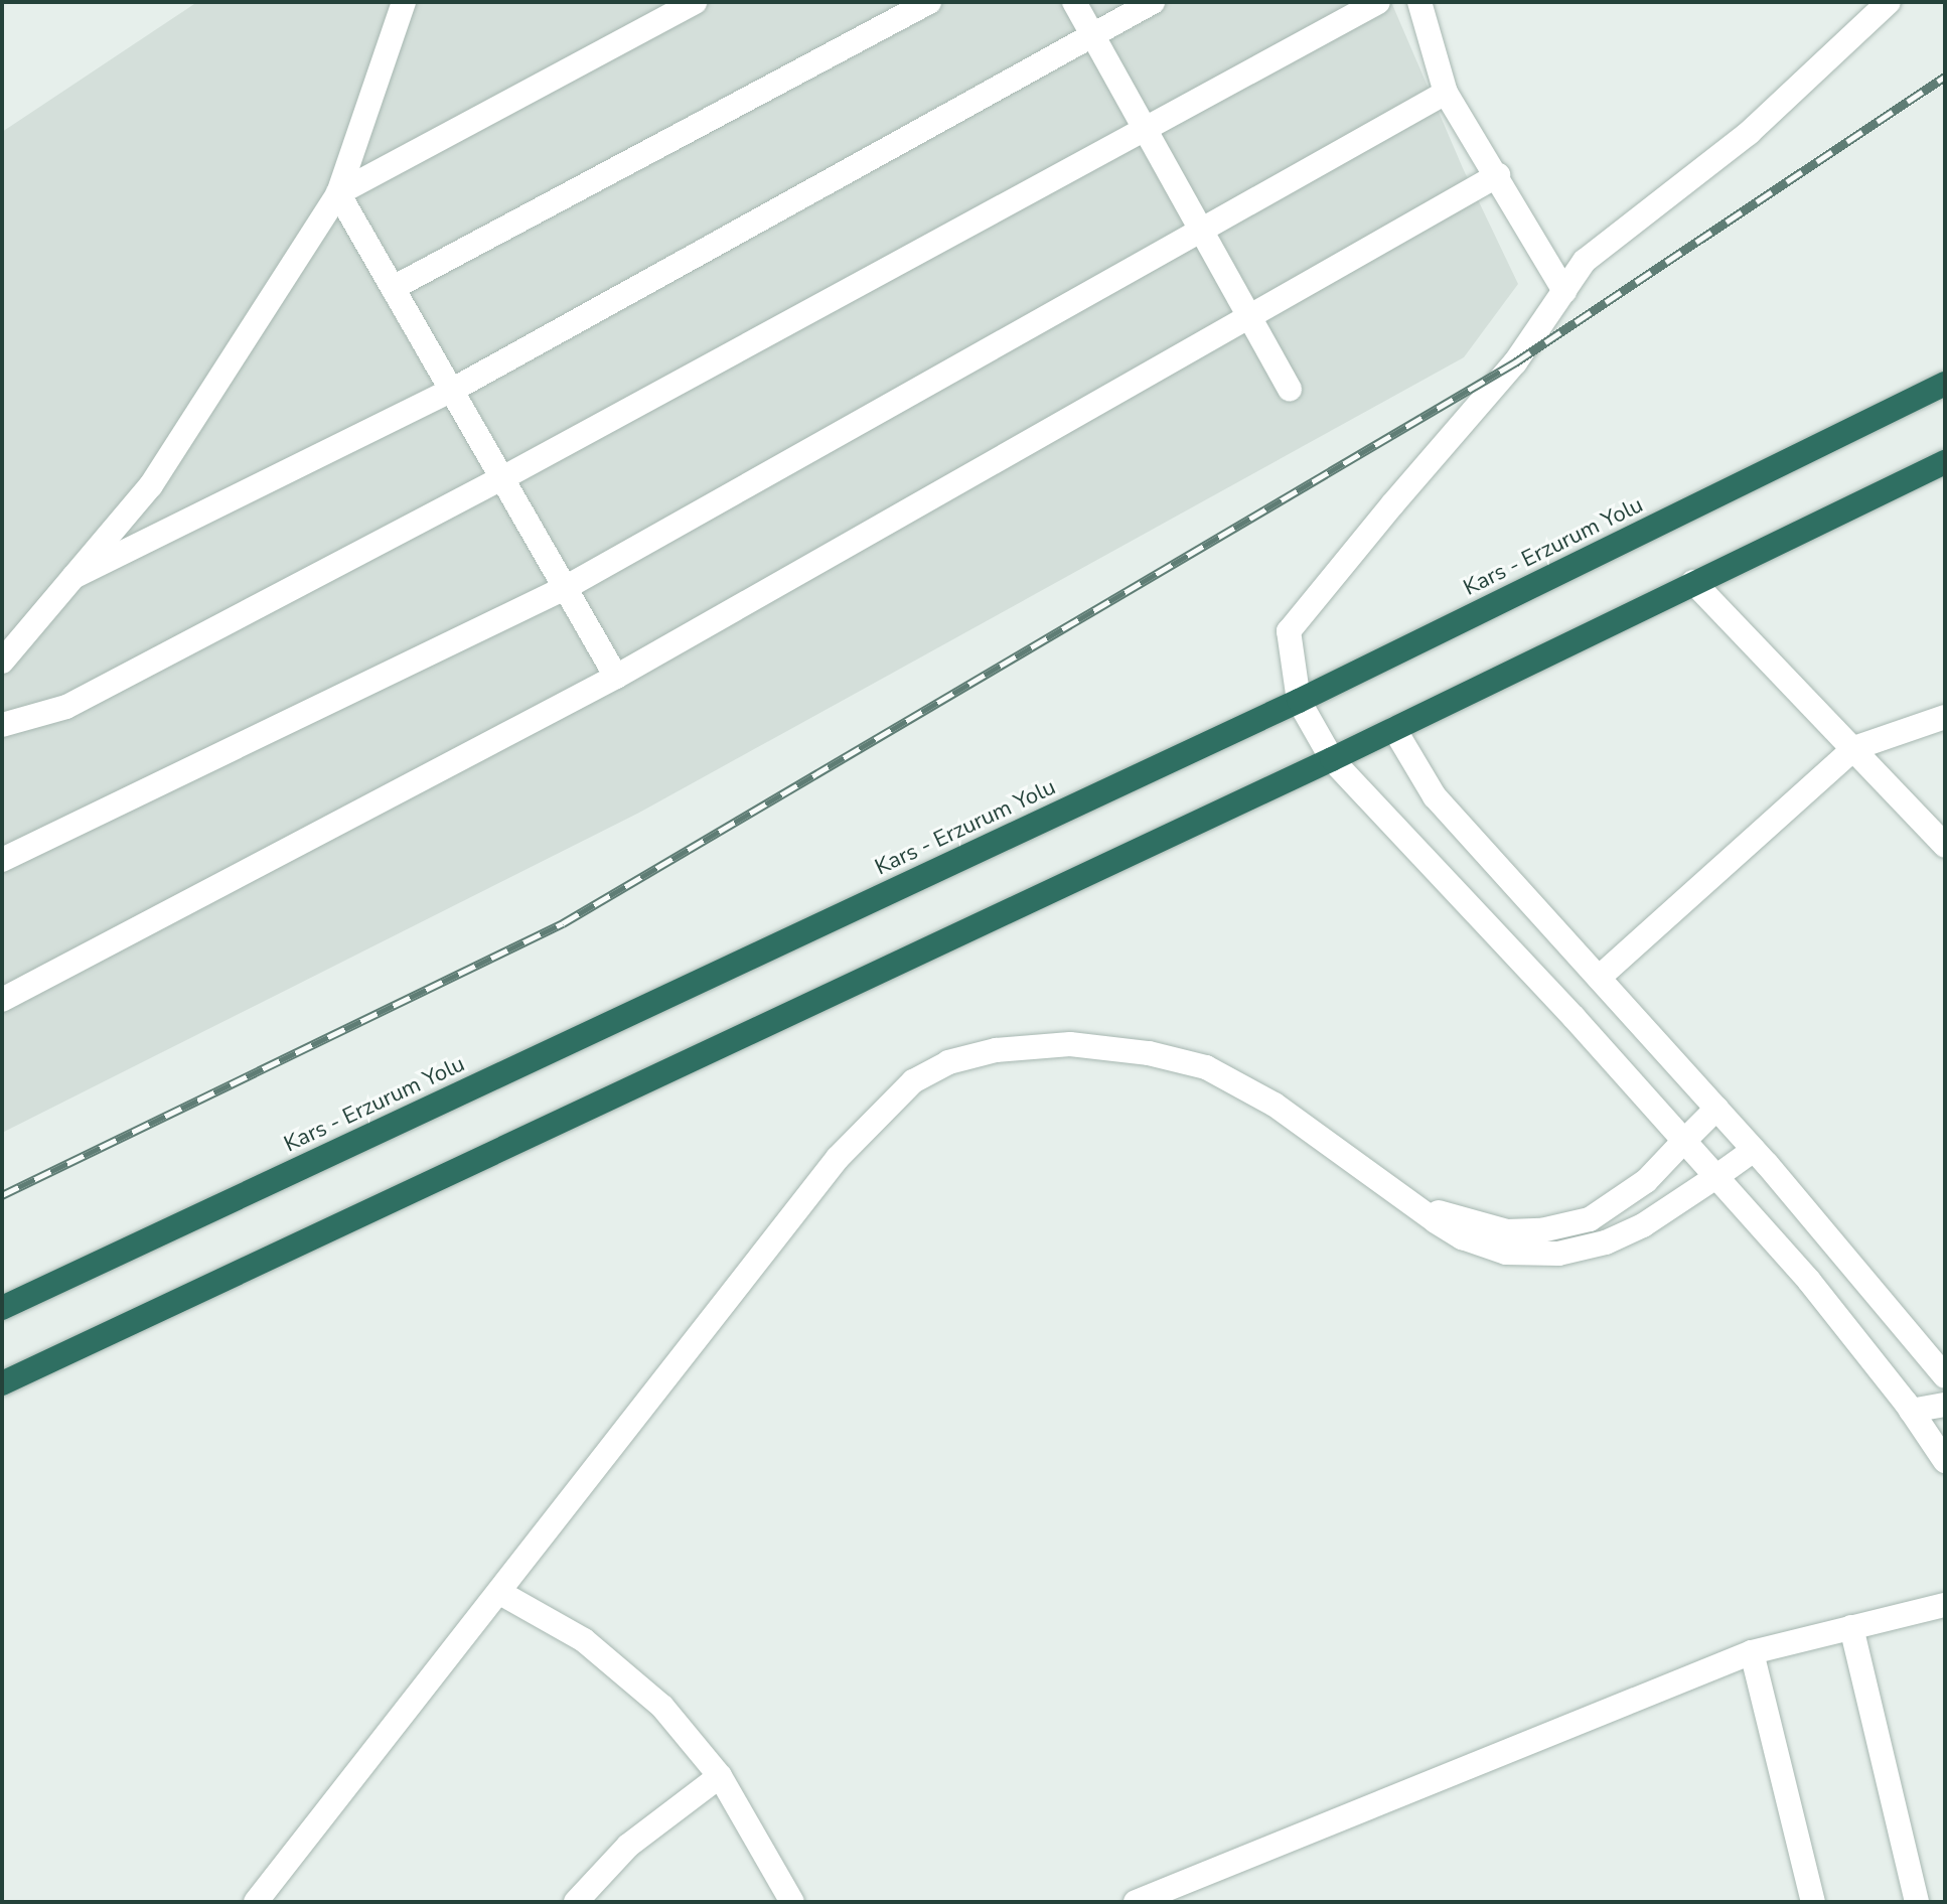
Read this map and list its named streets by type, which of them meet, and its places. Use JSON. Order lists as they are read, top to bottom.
{
  "streets": {
    "highway": ["Kars - Erzurum Yolu"]
  }
}
